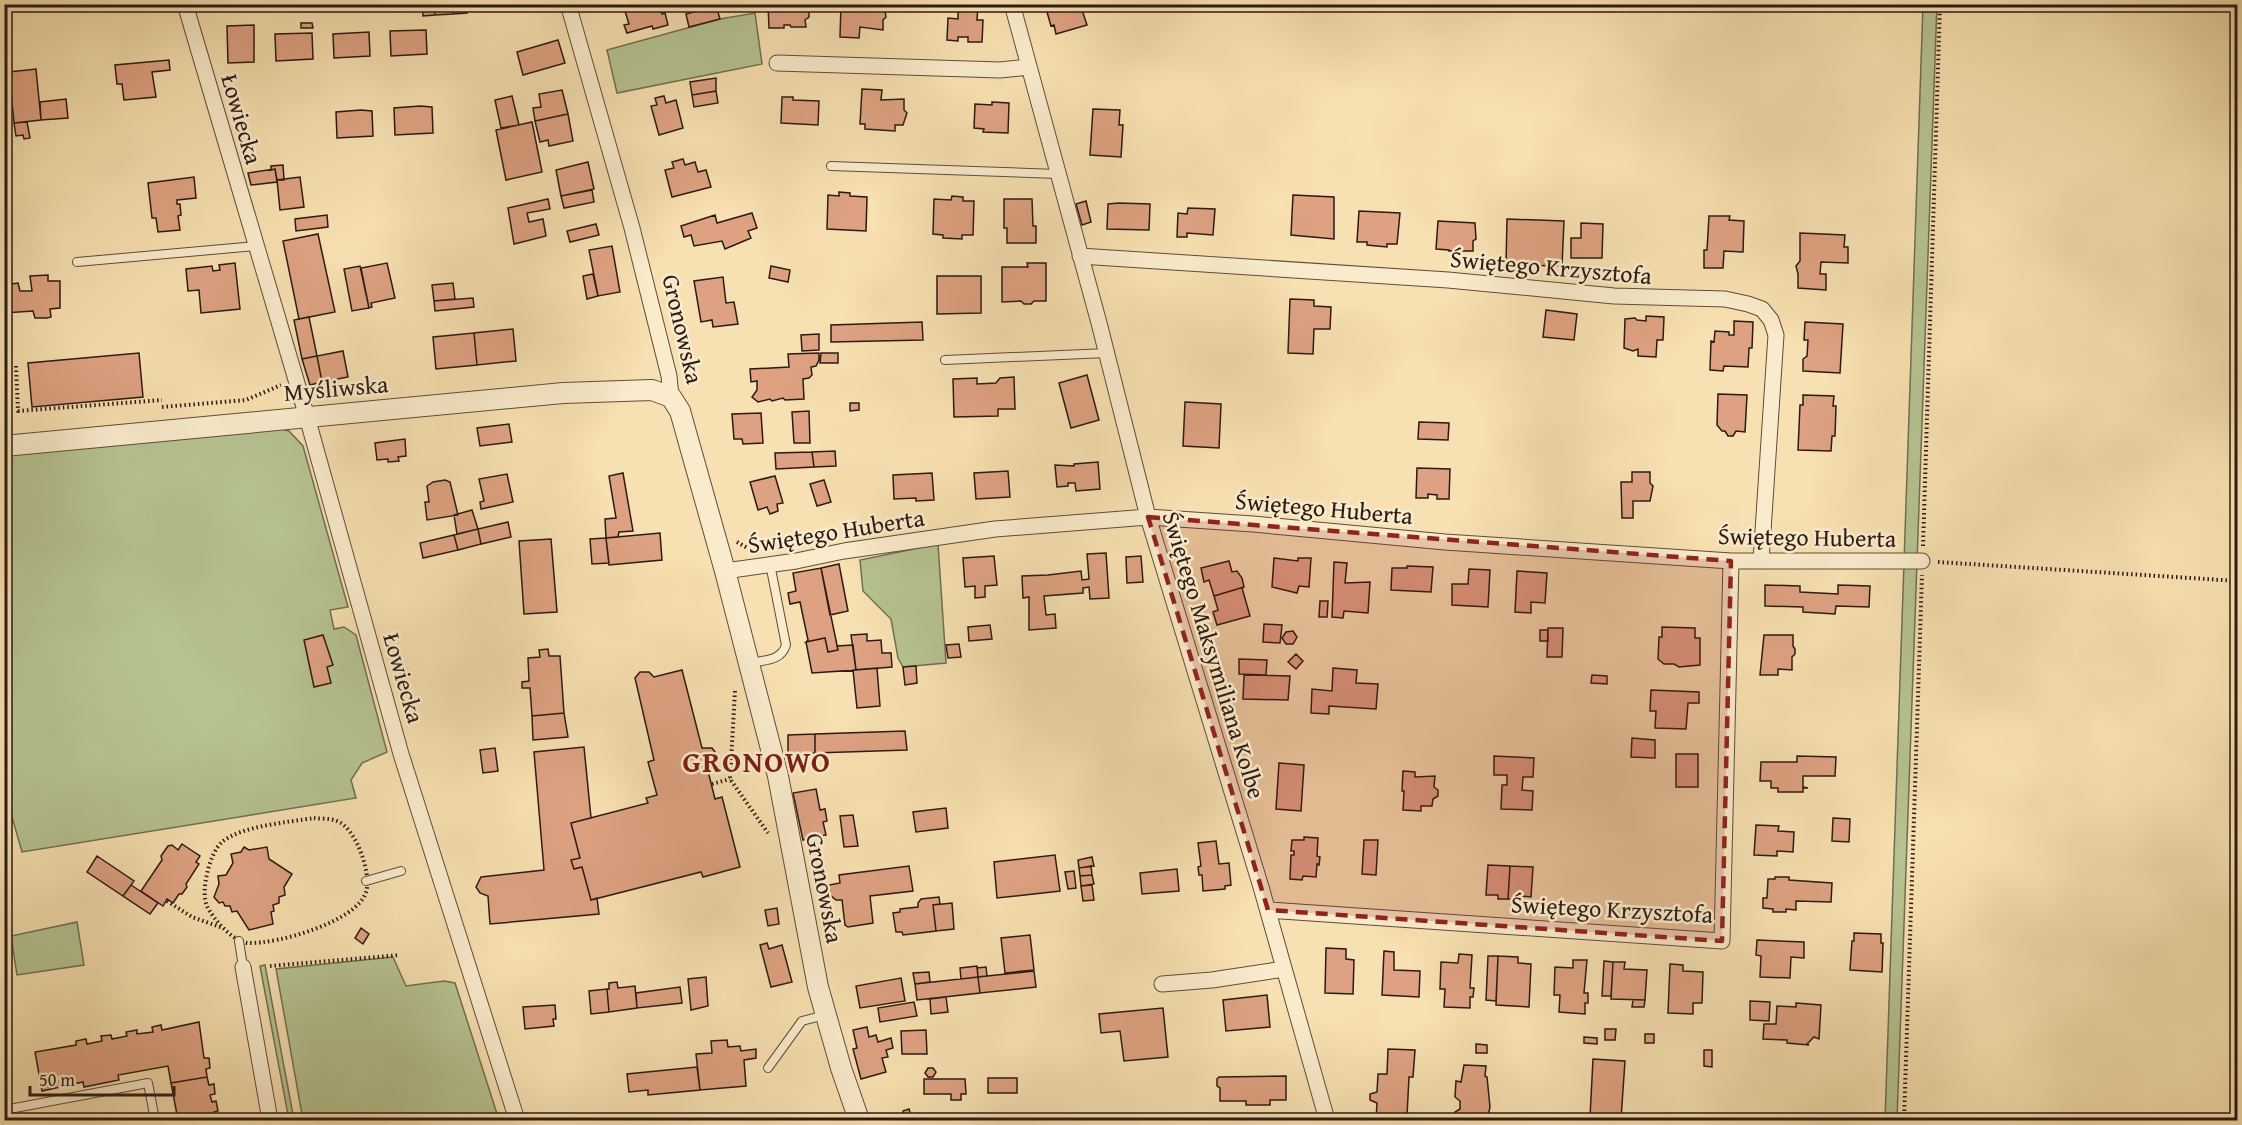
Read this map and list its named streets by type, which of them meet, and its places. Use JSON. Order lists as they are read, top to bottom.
{
  "streets": {
    "street": [
      "Łowiecka",
      "Świętego Krzysztofa",
      "Gronowska",
      "Myśliwska",
      "Świętego Huberta",
      "Świętego Maksymiliana Kolbe"
    ]
  },
  "crossings": [
    ["Łowiecka", "Myśliwska"],
    ["Świętego Krzysztofa", "Świętego Huberta"],
    ["Świętego Krzysztofa", "Świętego Maksymiliana Kolbe"],
    ["Gronowska", "Myśliwska"],
    ["Gronowska", "Świętego Huberta"],
    ["Świętego Huberta", "Świętego Maksymiliana Kolbe"]
  ],
  "districts": ["GRONOWO"],
  "scale_bar": "50 m"
}
